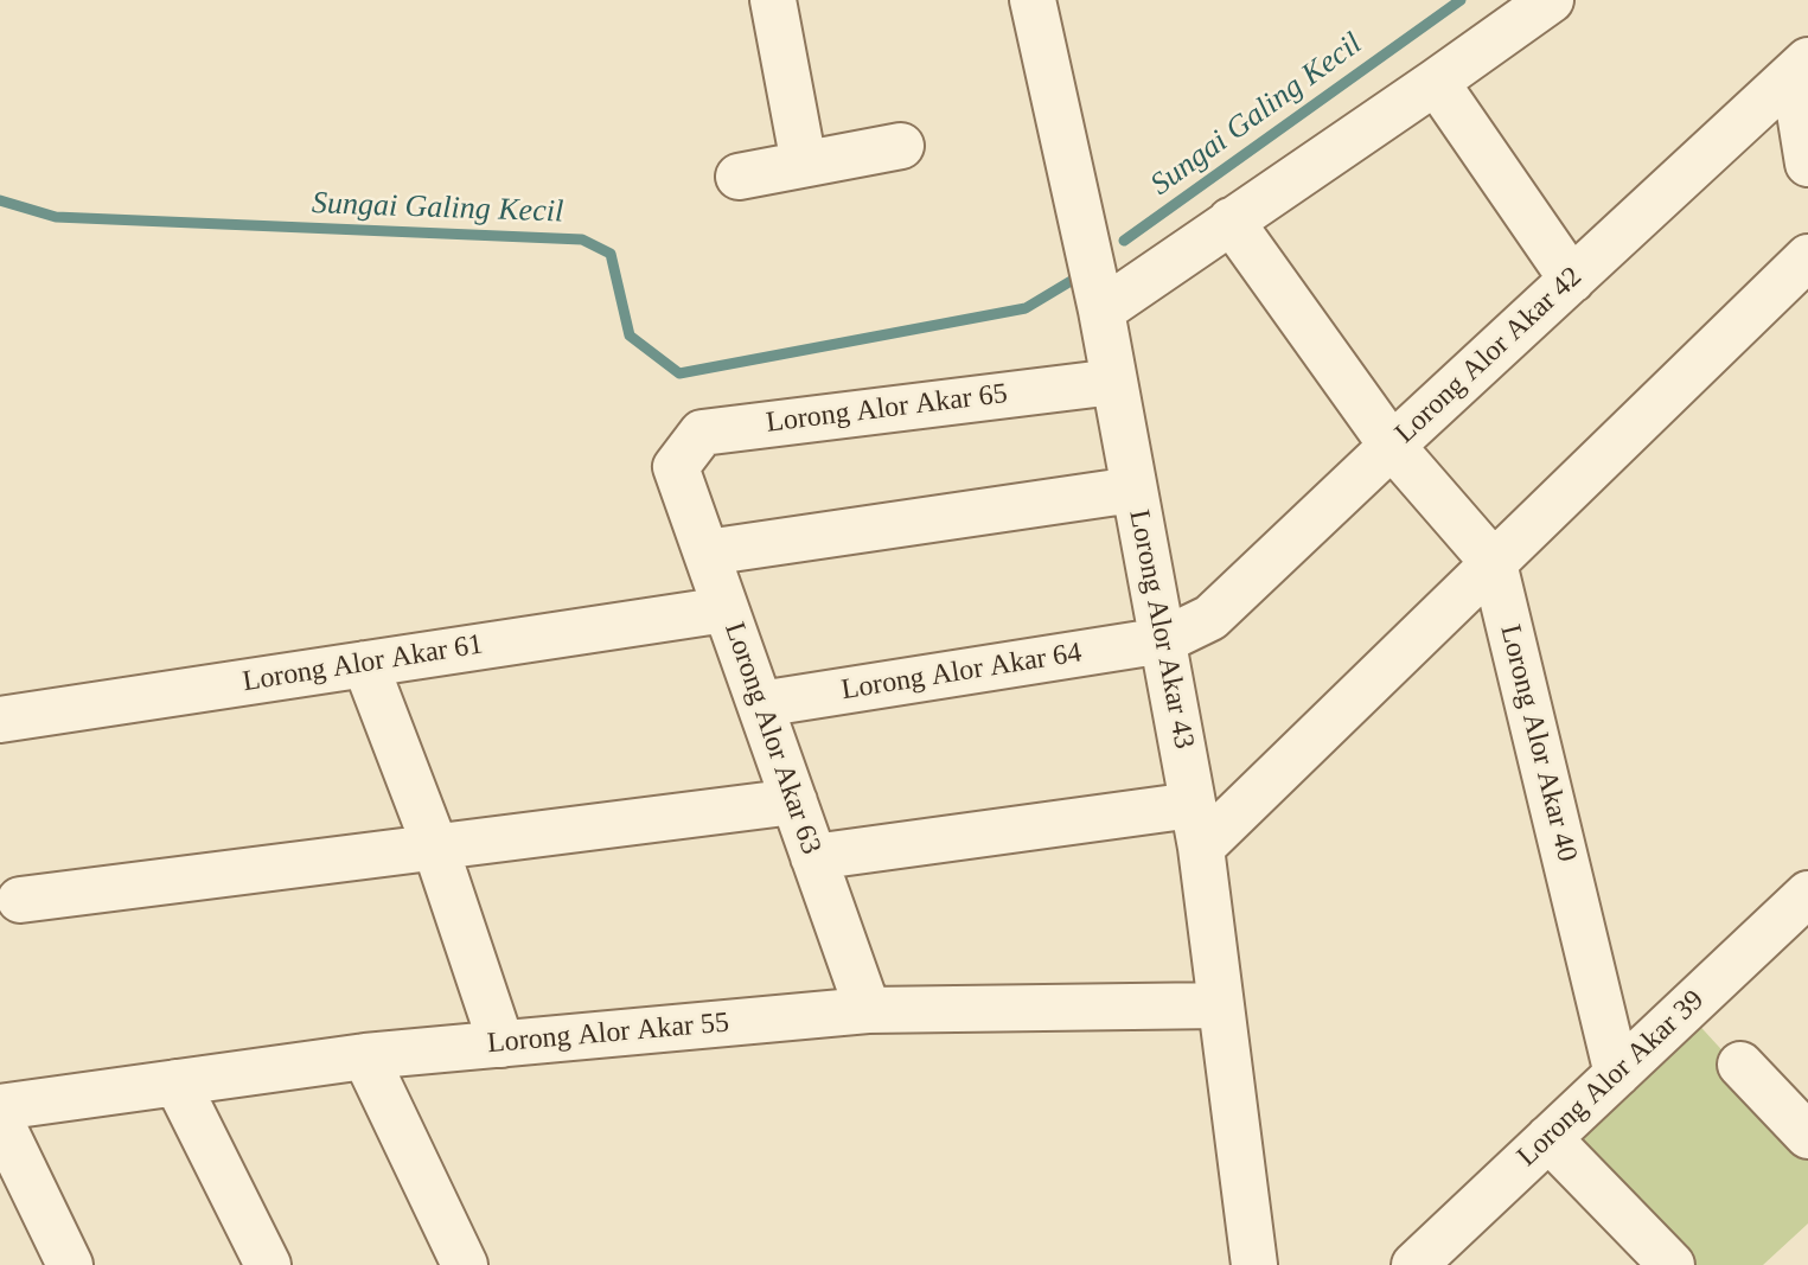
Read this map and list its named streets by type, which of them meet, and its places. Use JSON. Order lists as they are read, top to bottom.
{
  "streets": {
    "street": [
      "Lorong Alor Akar 42",
      "Lorong Alor Akar 65",
      "Lorong Alor Akar 43",
      "Lorong Alor Akar 61",
      "Lorong Alor Akar 64",
      "Lorong Alor Akar 63",
      "Lorong Alor Akar 40",
      "Lorong Alor Akar 55",
      "Lorong Alor Akar 39"
    ]
  },
  "crossings": [
    ["Lorong Alor Akar 42", "Lorong Alor Akar 43"],
    ["Lorong Alor Akar 42", "Lorong Alor Akar 64"],
    ["Lorong Alor Akar 42", "Lorong Alor Akar 40"],
    ["Lorong Alor Akar 65", "Lorong Alor Akar 43"],
    ["Lorong Alor Akar 65", "Lorong Alor Akar 63"],
    ["Lorong Alor Akar 43", "Lorong Alor Akar 64"],
    ["Lorong Alor Akar 43", "Lorong Alor Akar 55"],
    ["Lorong Alor Akar 61", "Lorong Alor Akar 63"],
    ["Lorong Alor Akar 64", "Lorong Alor Akar 63"],
    ["Lorong Alor Akar 63", "Lorong Alor Akar 55"],
    ["Lorong Alor Akar 40", "Lorong Alor Akar 39"]
  ],
  "water": ["Sungai Galing Kecil"]
}
